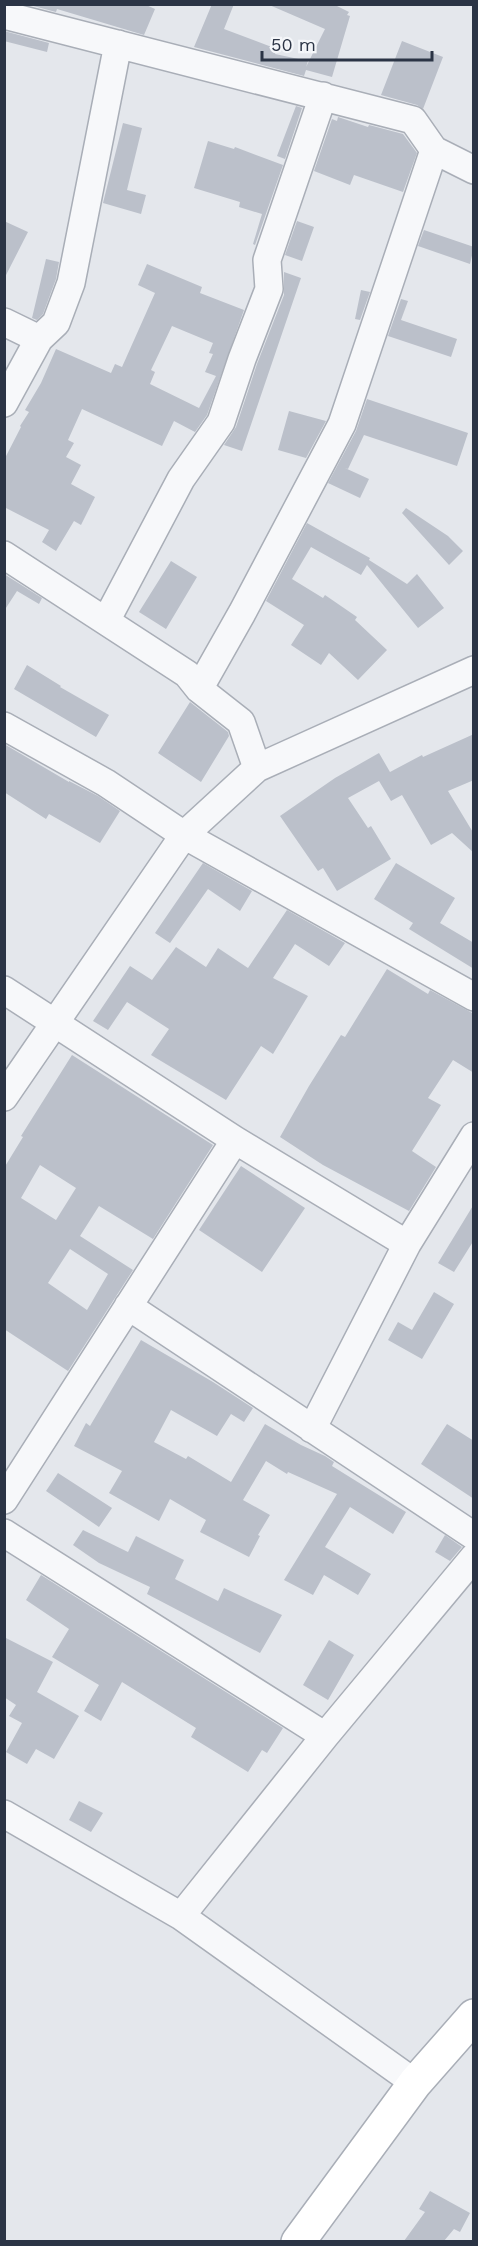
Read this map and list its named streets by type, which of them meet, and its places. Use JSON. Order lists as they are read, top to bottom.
{
  "scale_bar": "50 m"
}
